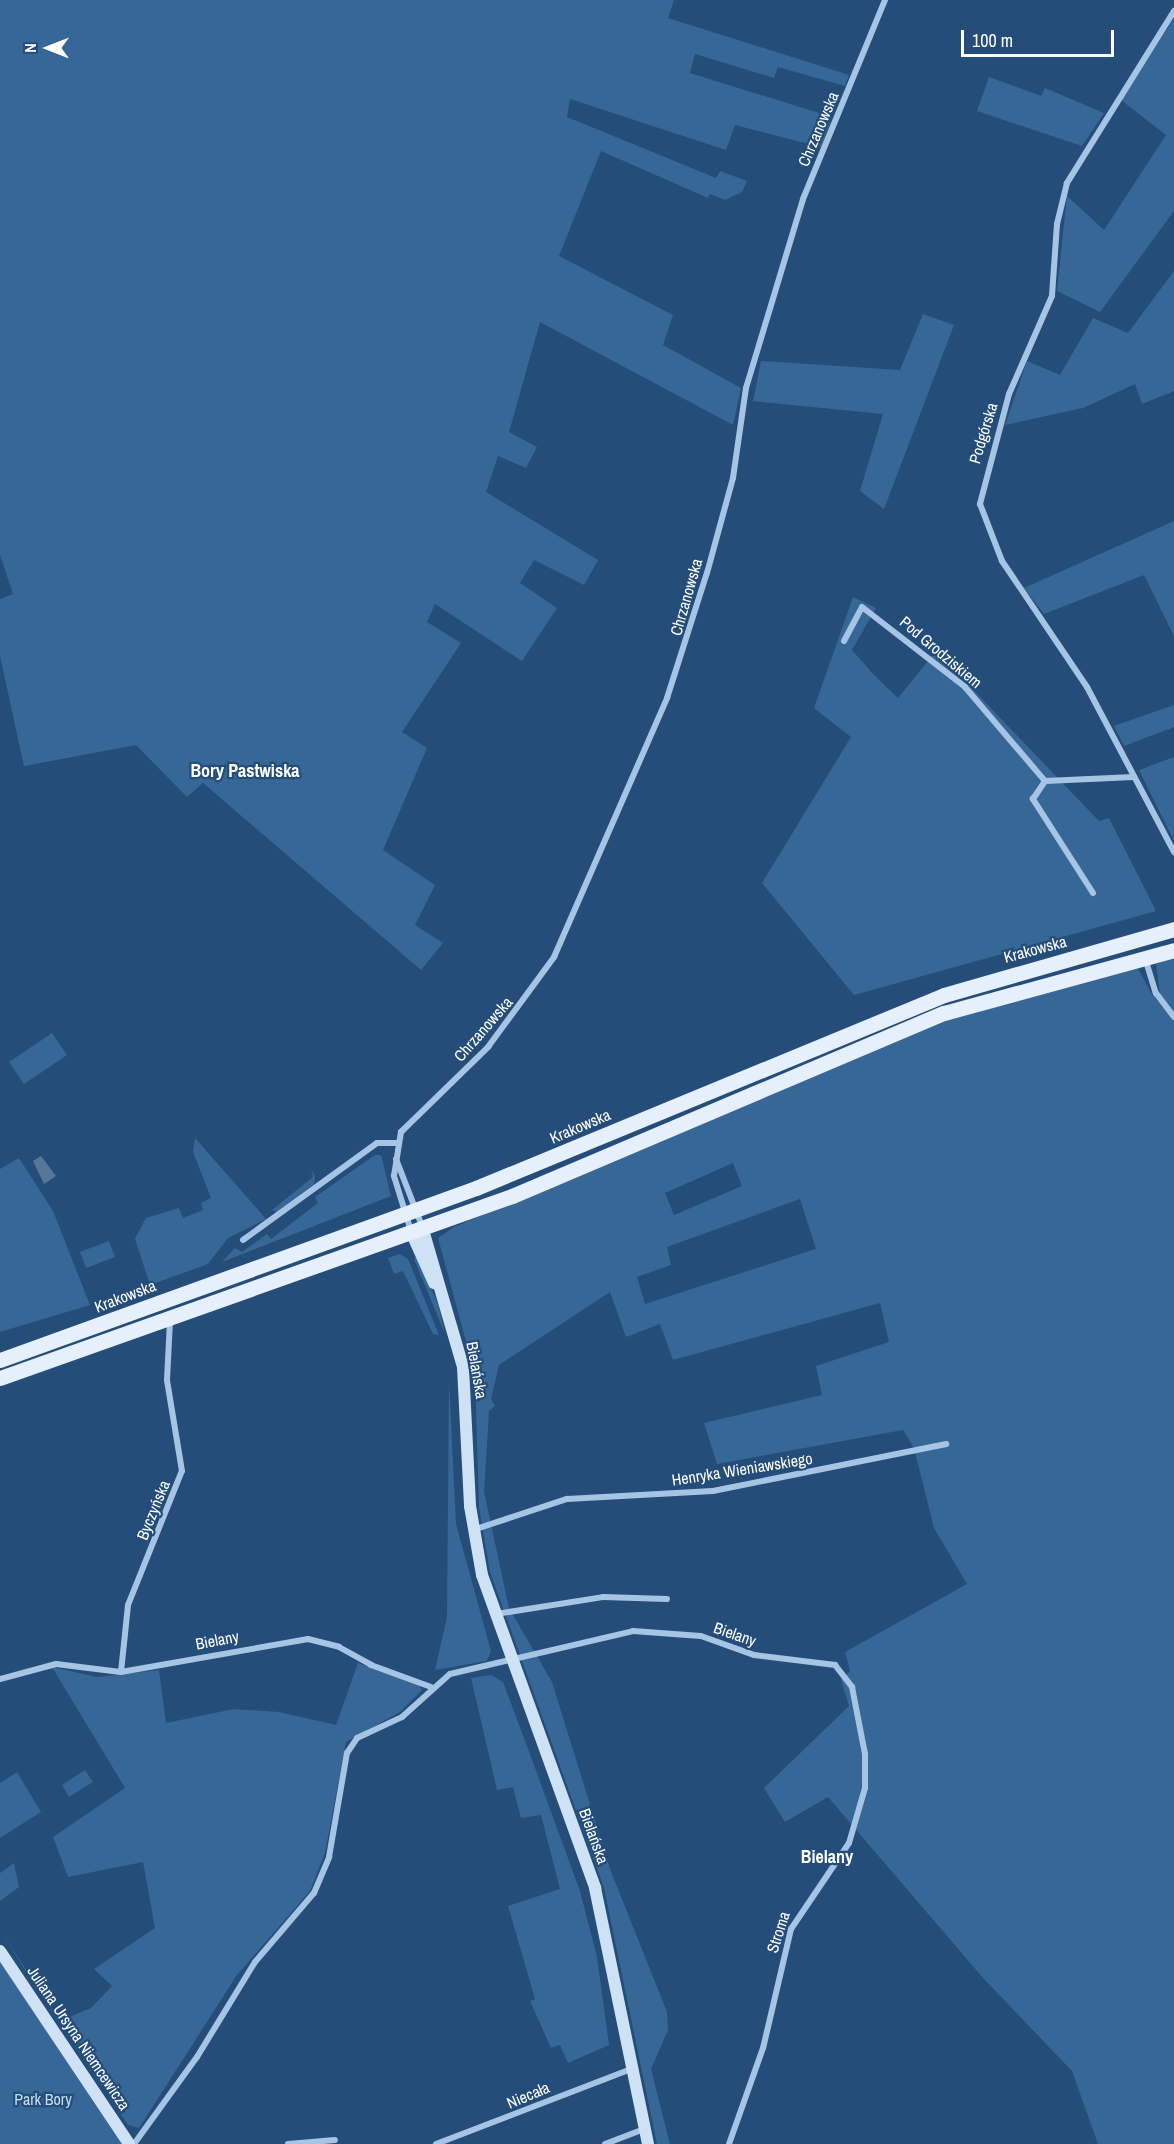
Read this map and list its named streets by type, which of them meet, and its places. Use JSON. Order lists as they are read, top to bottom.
{
  "streets": {
    "main road": ["Krakowska"],
    "street": [
      "Chrzanowska",
      "Podgórska",
      "Pod Grodziskiem",
      "Bielańska",
      "Henryka Wieniawskiego",
      "Byczyńska",
      "Bielany",
      "Stroma",
      "Juliana Ursyna Niemcewicza",
      "Niecała"
    ]
  },
  "crossings": [
    ["Chrzanowska", "Krakowska"],
    ["Bielańska", "Henryka Wieniawskiego"],
    ["Bielańska", "Bielany"],
    ["Bielańska", "Niecała"],
    ["Byczyńska", "Bielany"],
    ["Bielany", "Stroma"]
  ],
  "districts": ["Bory Pastwiska", "Bielany"],
  "parks": ["Park Bory"],
  "scale_bar": "100 m",
  "north": "left"
}
